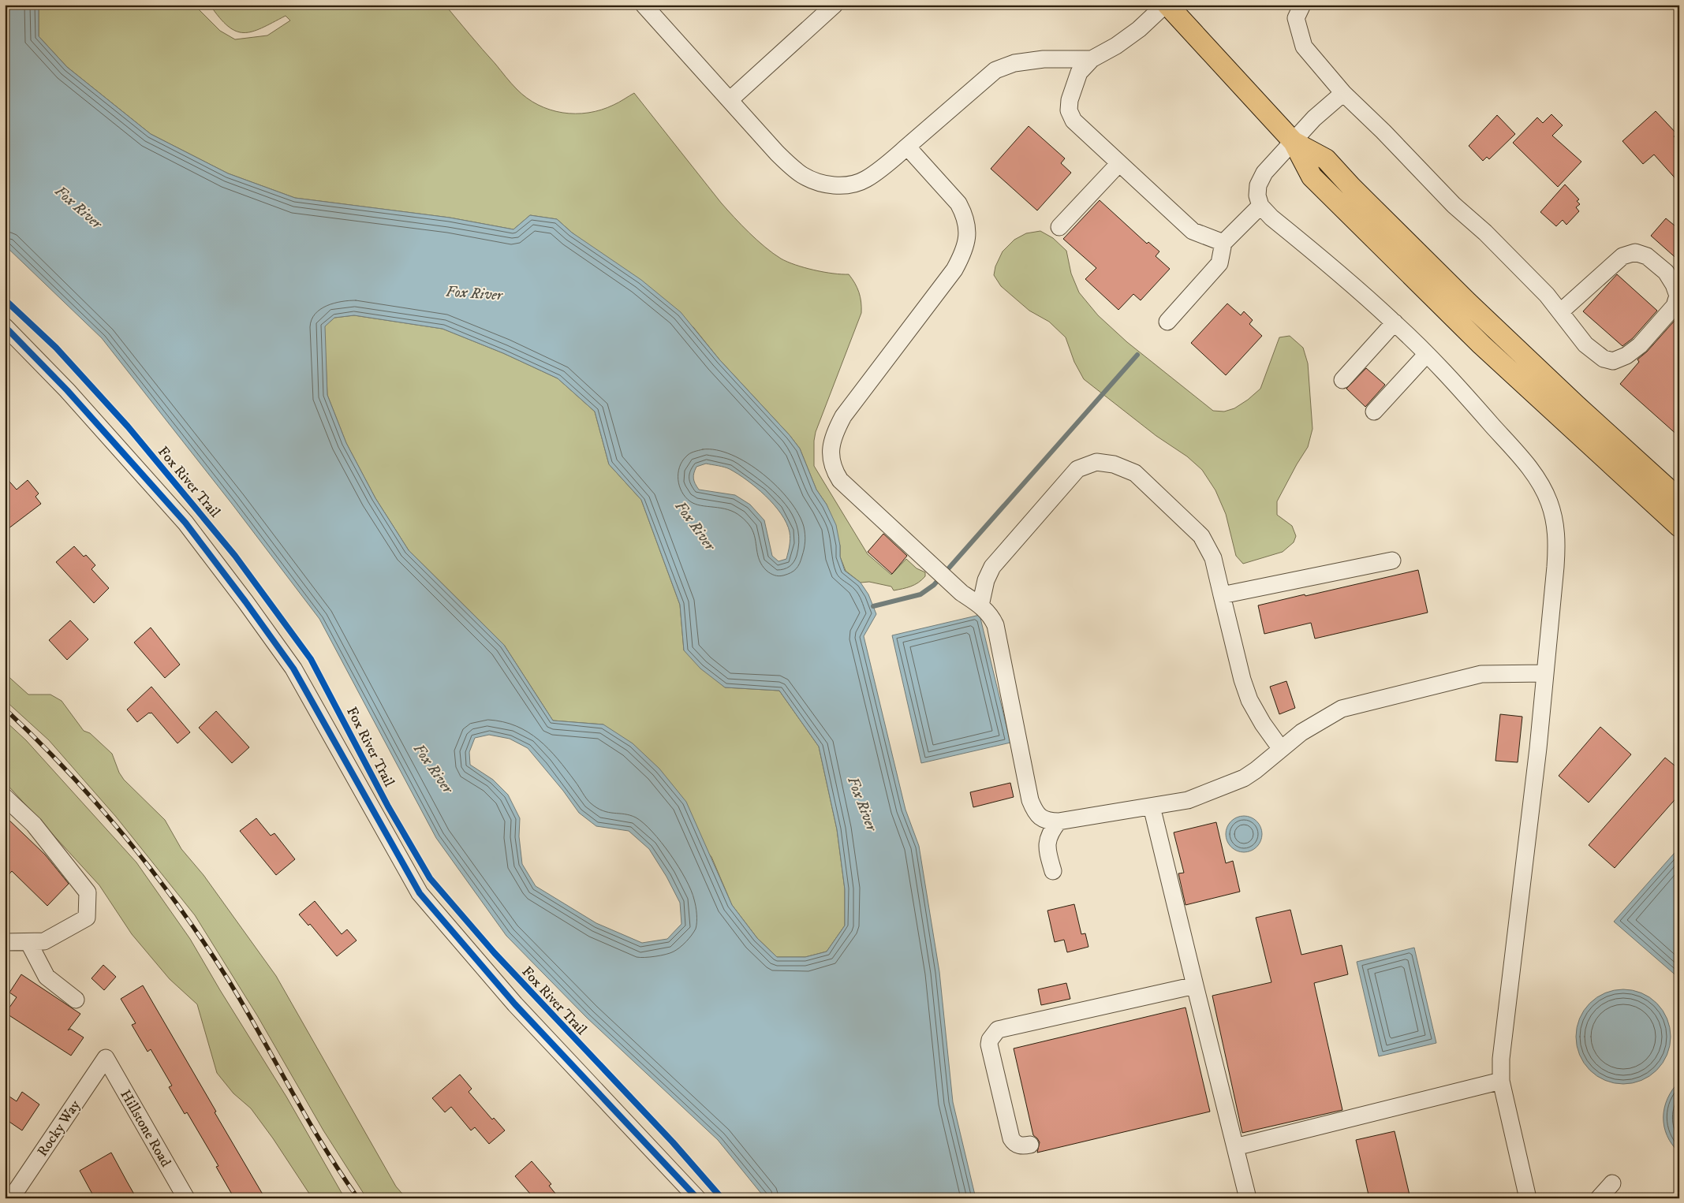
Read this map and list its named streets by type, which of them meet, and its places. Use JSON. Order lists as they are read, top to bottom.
{
  "streets": {
    "street": ["Rocky Way", "Hillstone Road"],
    "cycle path": ["Fox River Trail"]
  },
  "crossings": [
    ["Rocky Way", "Hillstone Road"]
  ],
  "water": ["Fox River"]
}
